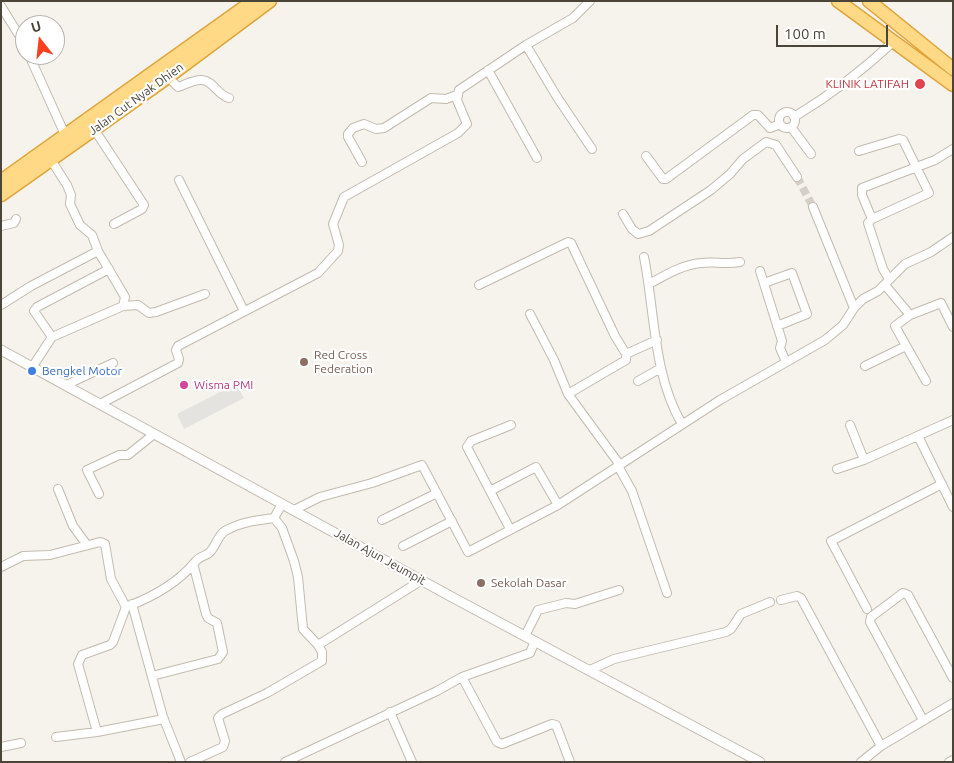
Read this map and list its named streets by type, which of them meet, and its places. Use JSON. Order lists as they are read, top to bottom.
{
  "streets": {
    "highway": ["Jalan Cut Nyak Dhien"],
    "street": ["Jalan Ajun Jeumpit"]
  },
  "places": [
    "KLINIK LATIFAH",
    "Red Cross Federation",
    "Bengkel Motor",
    "Wisma PMI",
    "Sekolah Dasar"
  ],
  "scale_bar": "100 m",
  "north": "top"
}
